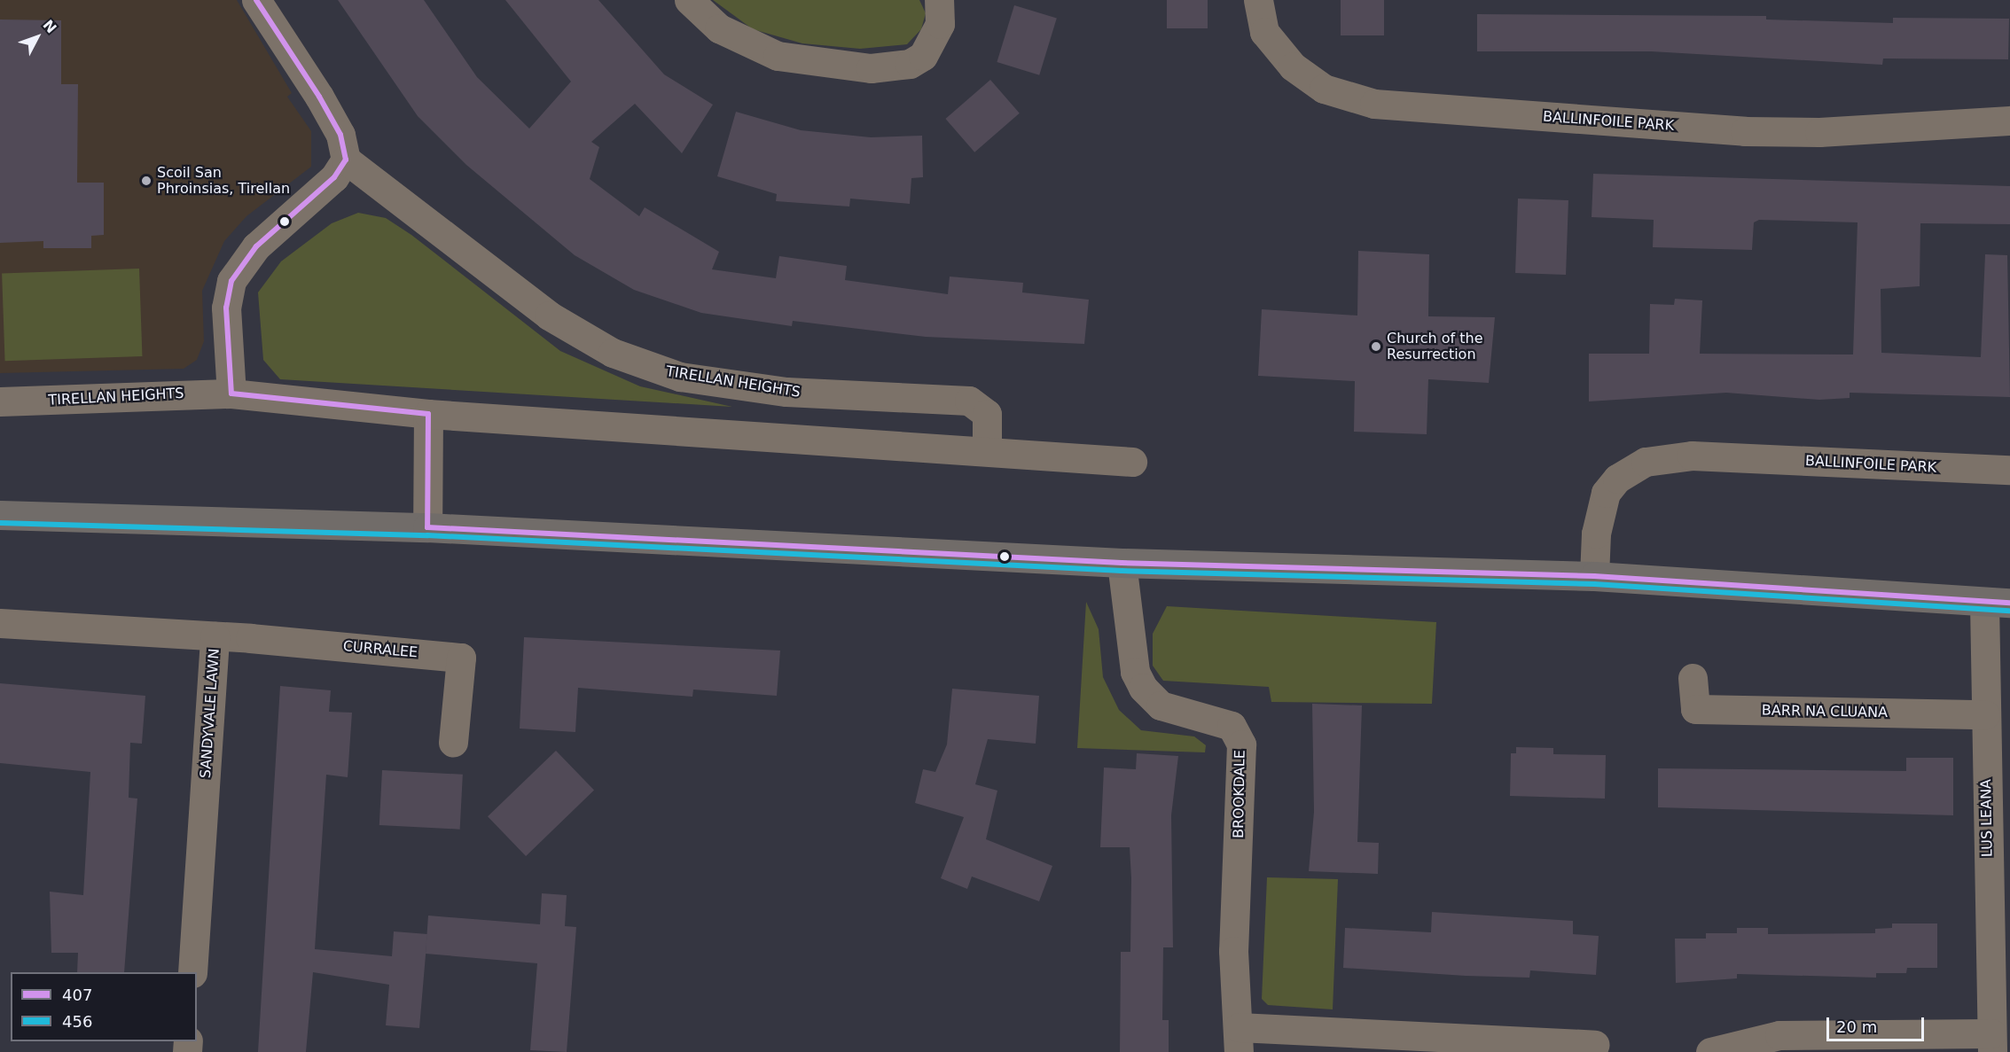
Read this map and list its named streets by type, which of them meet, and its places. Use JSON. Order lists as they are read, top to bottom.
{
  "streets": {
    "street": [
      "BALLINFOILE PARK",
      "TIRELLAN HEIGHTS",
      "CURRALEE",
      "BARR NA CLUANA",
      "SANDYVALE LAWN",
      "BROOKDALE",
      "LUS LEANA"
    ]
  },
  "crossings": [
    ["CURRALEE", "SANDYVALE LAWN"],
    ["BARR NA CLUANA", "LUS LEANA"]
  ],
  "places": ["Scoil San Phroinsias, Tirellan", "Church of the Resurrection"],
  "lines": ["transit line 407", "transit line 456"],
  "legend": ["407", "456"],
  "scale_bar": "20 m",
  "north": "top right"
}
